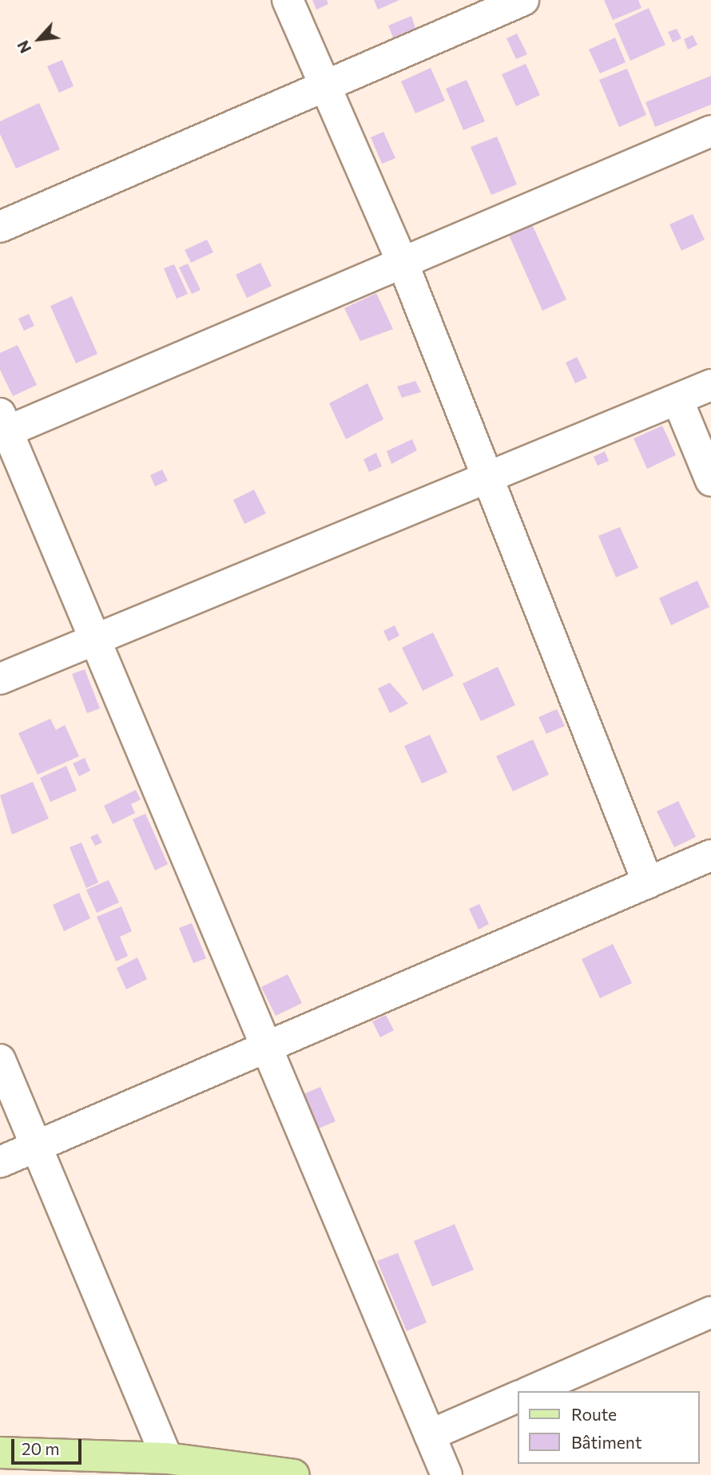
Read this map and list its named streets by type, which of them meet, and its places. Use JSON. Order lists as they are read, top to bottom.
{
  "legend": ["Route", "Bâtiment"],
  "scale_bar": "20 m",
  "north": "bottom left"
}
